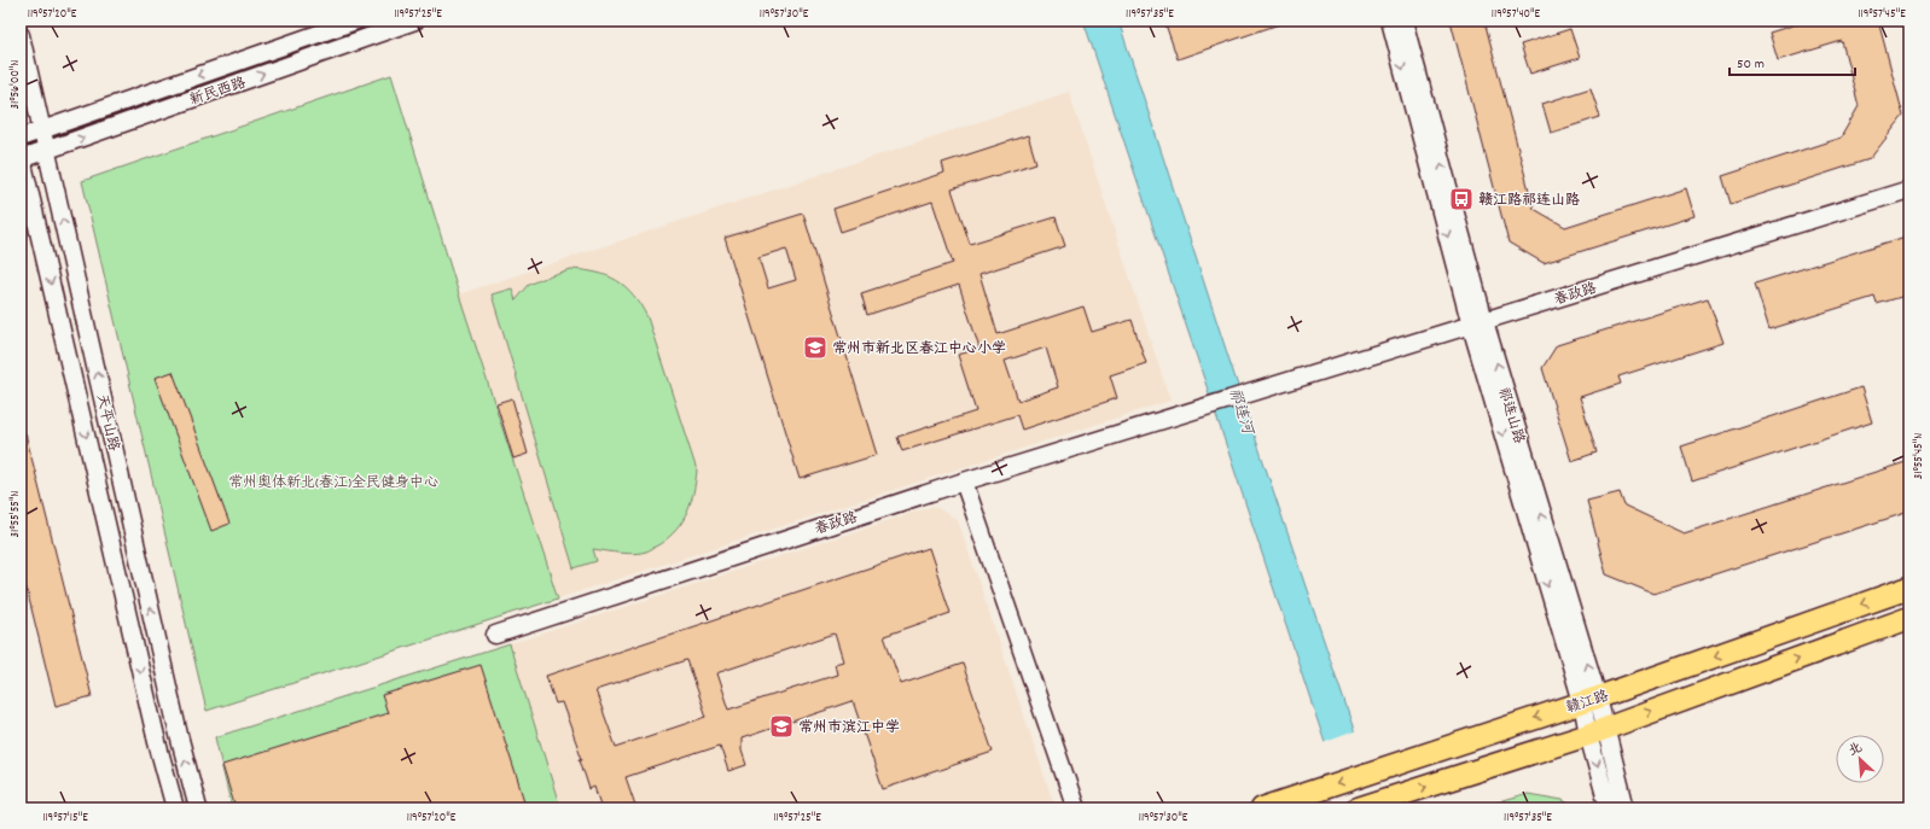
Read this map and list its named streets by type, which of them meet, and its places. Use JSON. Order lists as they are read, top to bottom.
{
  "streets": {
    "main road": ["赣江路"],
    "street": [
      "新民西路",
      "春政路",
      "祁连山路",
      "天平山路"
    ]
  },
  "crossings": [
    ["新民西路", "天平山路"],
    ["春政路", "祁连山路"],
    ["祁连山路", "赣江路"]
  ],
  "water": ["祁连河"],
  "parks": ["常州奥体新北(春江)全民健身中心"],
  "places": {
    "bus stop": ["赣江路祁连山路"],
    "school or university": ["常州市新北区春江中心小学", "常州市滨江中学"]
  },
  "scale_bar": "50 m",
  "north": "top left",
  "coordinates": [
    "119°57'20\"E",
    "119°57'25\"E",
    "119°57'30\"E",
    "119°57'35\"E",
    "119°57'40\"E",
    "119°57'45\"E",
    "31°56'00\"N",
    "31°55'45\"N",
    "31°55'55\"N",
    "119°57'15\"E"
  ]
}
